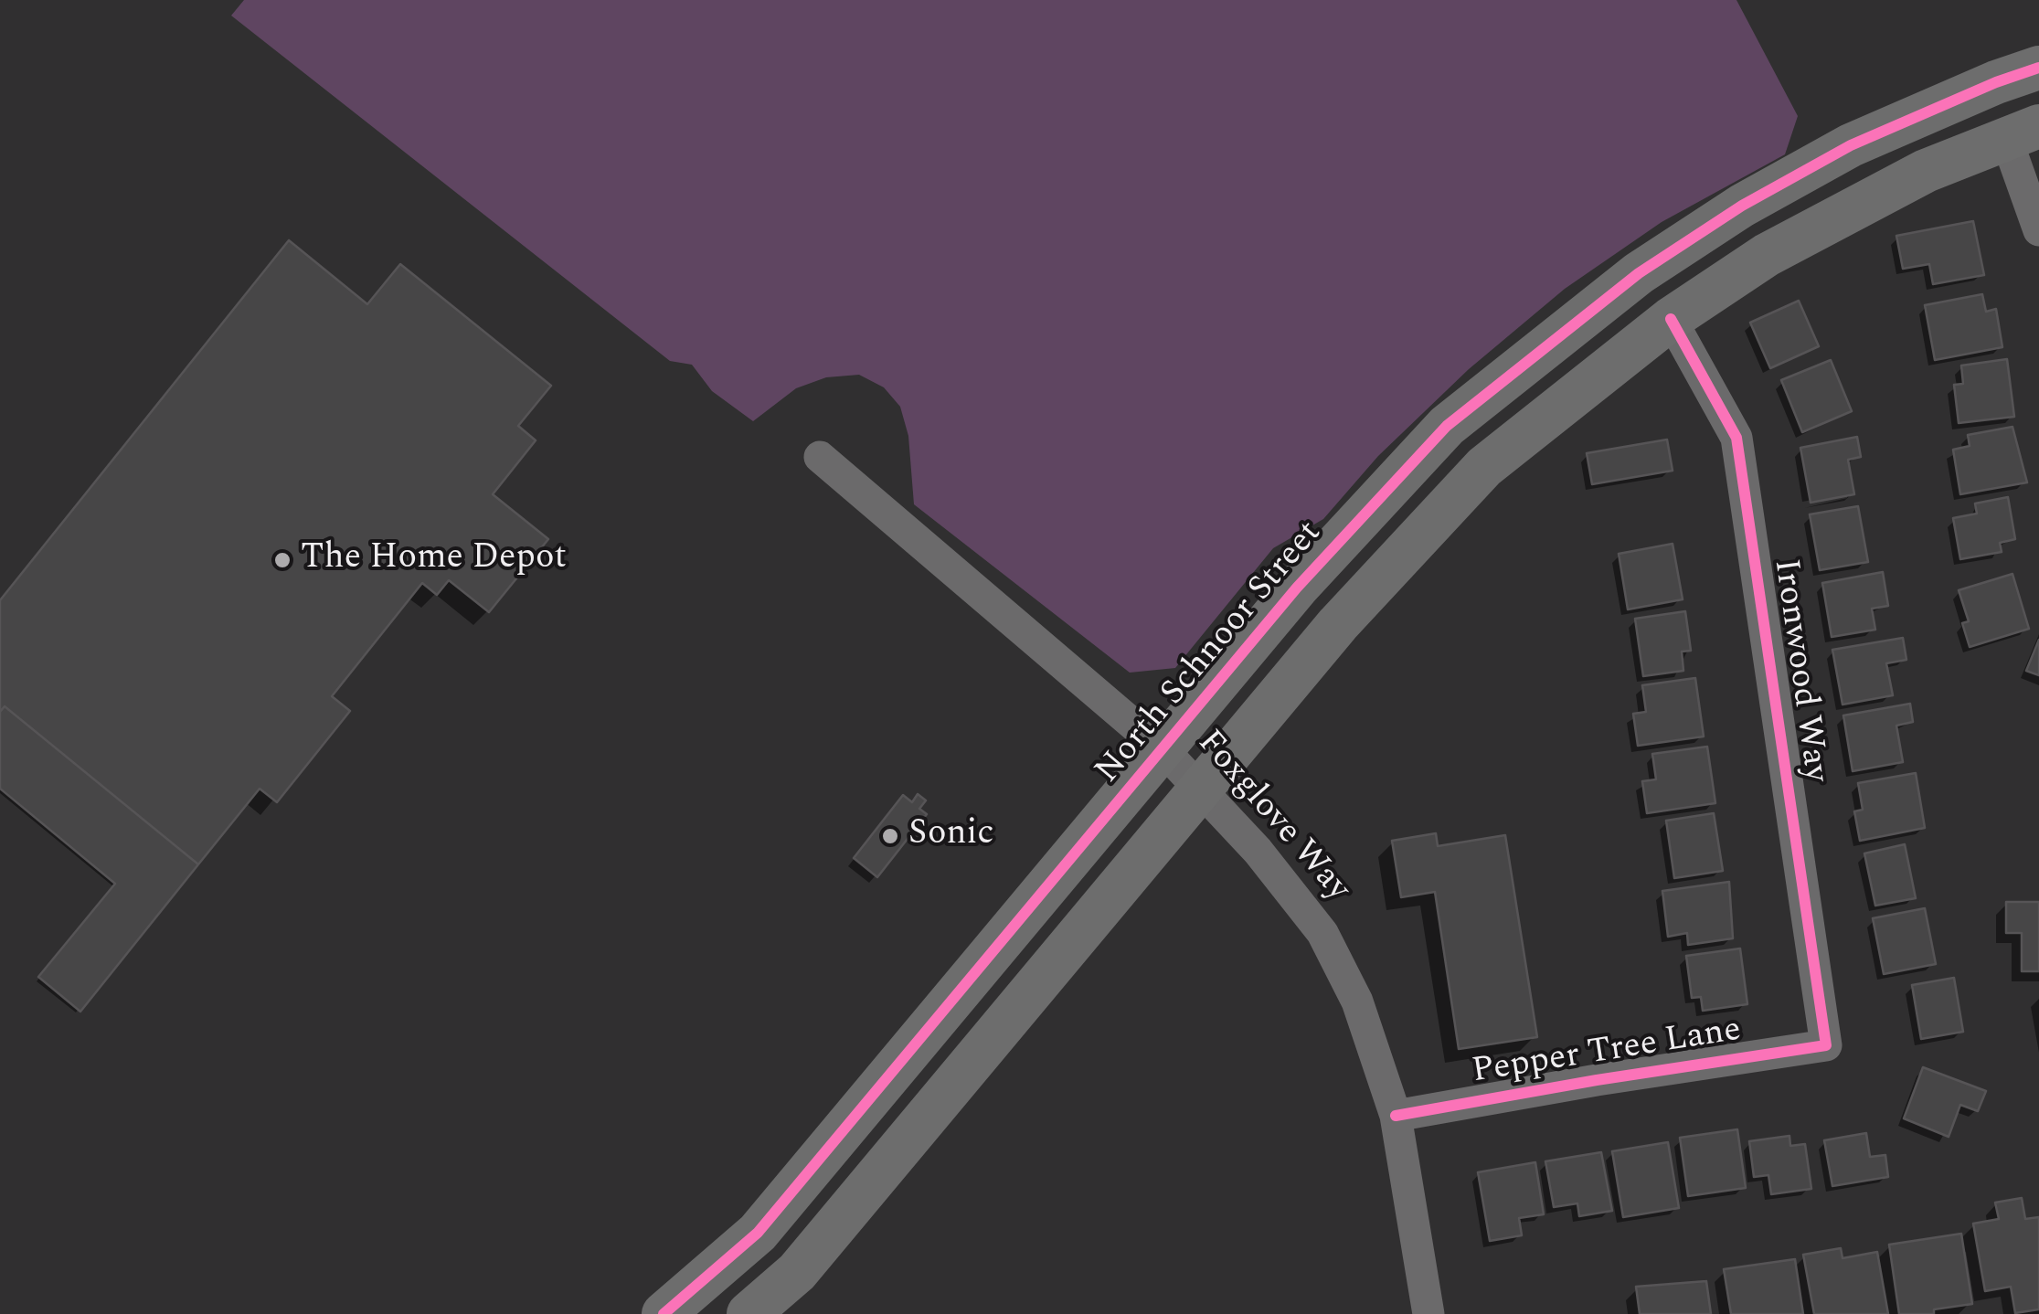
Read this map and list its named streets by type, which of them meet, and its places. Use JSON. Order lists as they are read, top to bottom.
{
  "streets": {
    "street": [
      "North Schnoor Street",
      "Ironwood Way",
      "Foxglove Way",
      "Pepper Tree Lane"
    ]
  },
  "crossings": [
    ["North Schnoor Street", "Foxglove Way"],
    ["Ironwood Way", "Pepper Tree Lane"],
    ["Foxglove Way", "Pepper Tree Lane"]
  ],
  "places": ["The Home Depot", "Sonic"]
}
